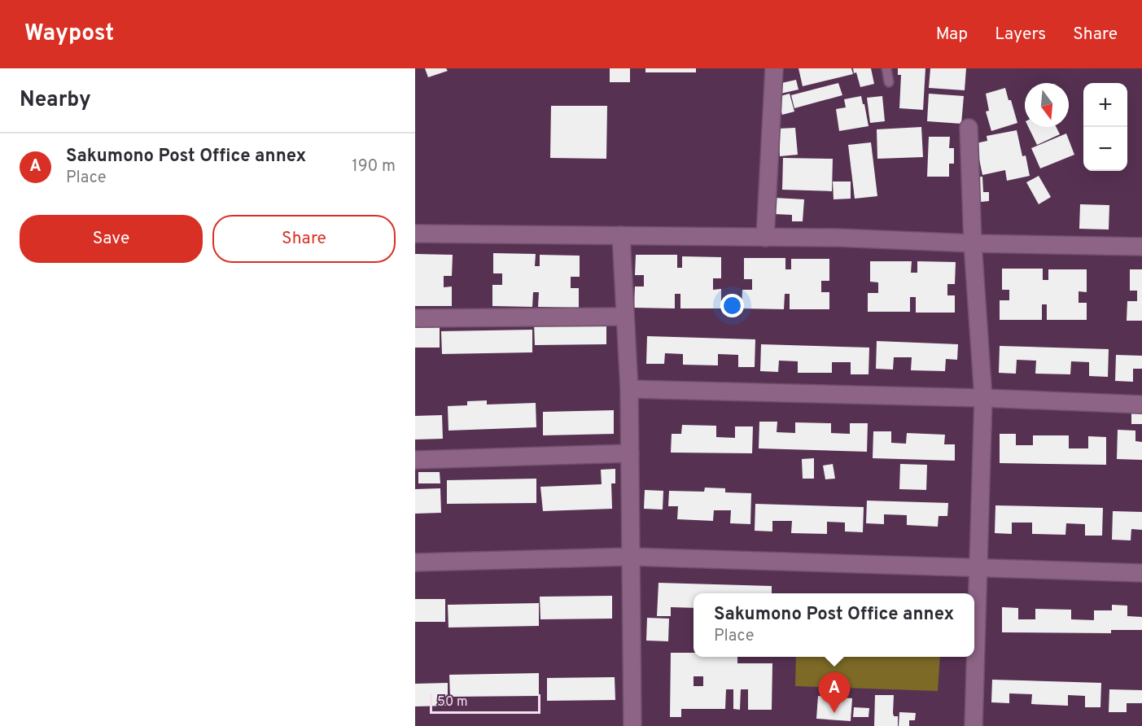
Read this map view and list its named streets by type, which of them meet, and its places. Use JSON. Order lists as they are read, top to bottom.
{
  "scale_bar": "50 m",
  "north": "bottom",
  "page": {
    "header": "Waypost",
    "nav": ["Map", "Layers", "Share"],
    "heading": "Nearby",
    "map_buttons": ["+", "−"],
    "list": [
      {
        "mark": "A",
        "name": "Sakumono Post Office annex",
        "note": "Place",
        "value": "190 m"
      }
    ],
    "buttons": ["Save", "Share"],
    "popup": ["Sakumono Post Office annex", "Place"],
    "pins": "A",
    "scale": "50 m"
  }
}
